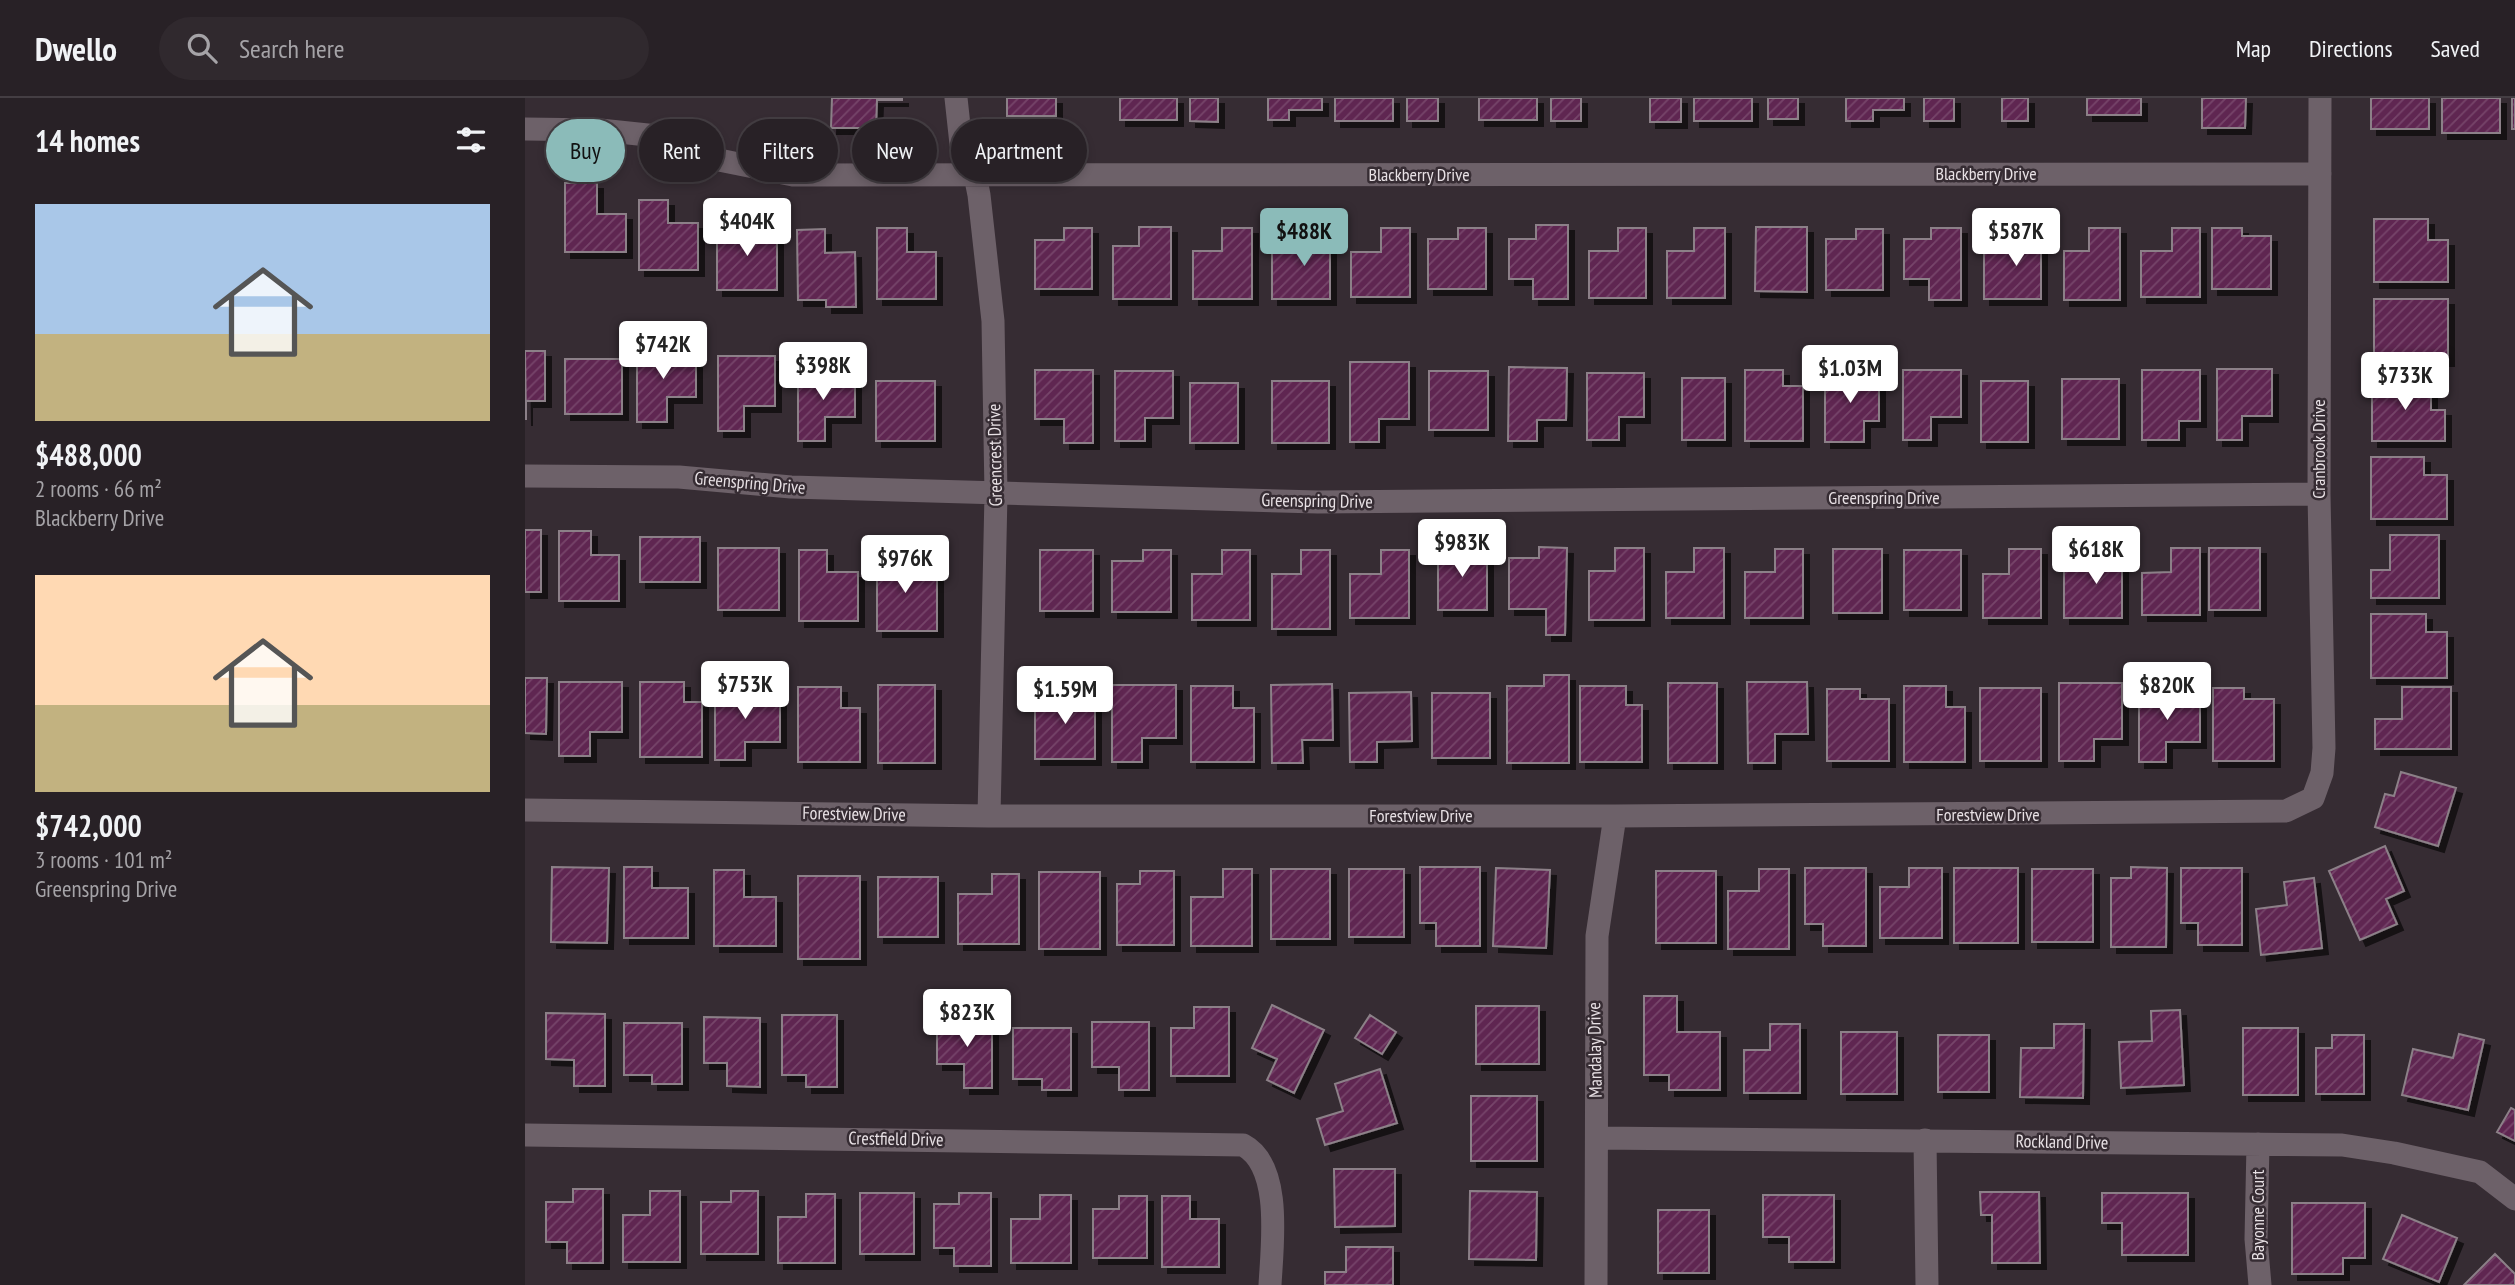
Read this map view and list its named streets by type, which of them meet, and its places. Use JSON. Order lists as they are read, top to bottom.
{
  "streets": {
    "street": [
      "Blackberry Drive",
      "Cranbrook Drive",
      "Greencrest Drive",
      "Greenspring Drive",
      "Forestview Drive",
      "Mandalay Drive",
      "Crestfield Drive",
      "Rockland Drive",
      "Bayonne Court"
    ]
  },
  "crossings": [
    ["Blackberry Drive", "Cranbrook Drive"],
    ["Cranbrook Drive", "Greenspring Drive"],
    ["Cranbrook Drive", "Forestview Drive"],
    ["Greencrest Drive", "Greenspring Drive"],
    ["Greencrest Drive", "Forestview Drive"],
    ["Forestview Drive", "Mandalay Drive"],
    ["Mandalay Drive", "Rockland Drive"],
    ["Rockland Drive", "Bayonne Court"]
  ],
  "page": {
    "header": "Dwello",
    "search": "Search here",
    "nav": ["Map", "Directions", "Saved"],
    "heading": "14 homes",
    "chip": [
      "Buy",
      "Rent",
      "Filters",
      "New",
      "Apartment"
    ],
    "list": [
      {
        "name": "$488,000",
        "note": "2 rooms · 66 m² · Blackberry Drive"
      },
      {
        "name": "$742,000",
        "note": "3 rooms · 101 m² · Greenspring Drive"
      }
    ],
    "price": [
      "$404K",
      "$488K",
      "$587K",
      "$742K",
      "$398K",
      "$1.03M",
      "$733K",
      "$983K",
      "$618K",
      "$976K",
      "$753K",
      "$820K",
      "$1.59M",
      "$823K"
    ]
  }
}
